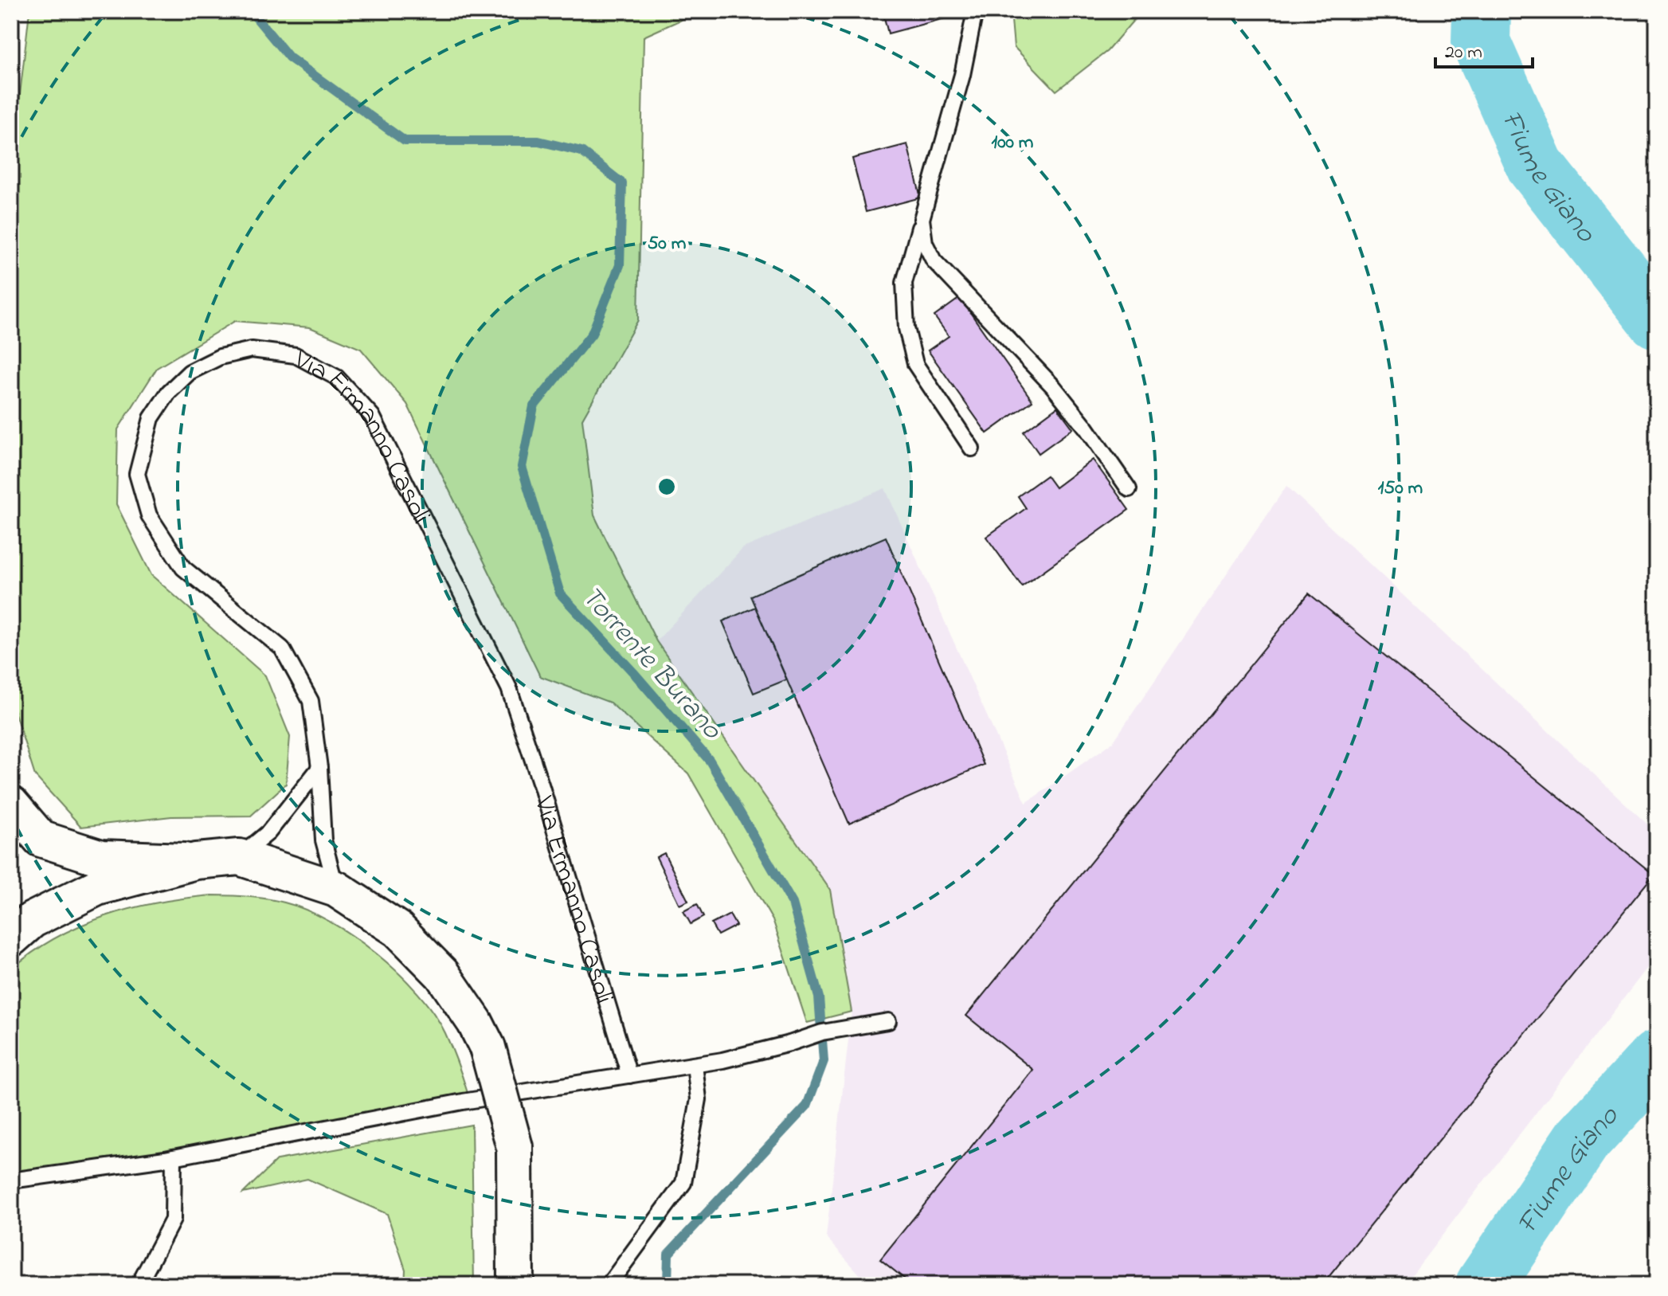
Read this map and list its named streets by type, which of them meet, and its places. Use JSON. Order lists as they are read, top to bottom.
{
  "streets": {
    "lane": ["Via Ermanno Casoli"]
  },
  "water": ["Fiume Giano", "Torrente Burano"],
  "scale_bar": "20 m",
  "rings": ["100 m", "50 m", "150 m"]
}
